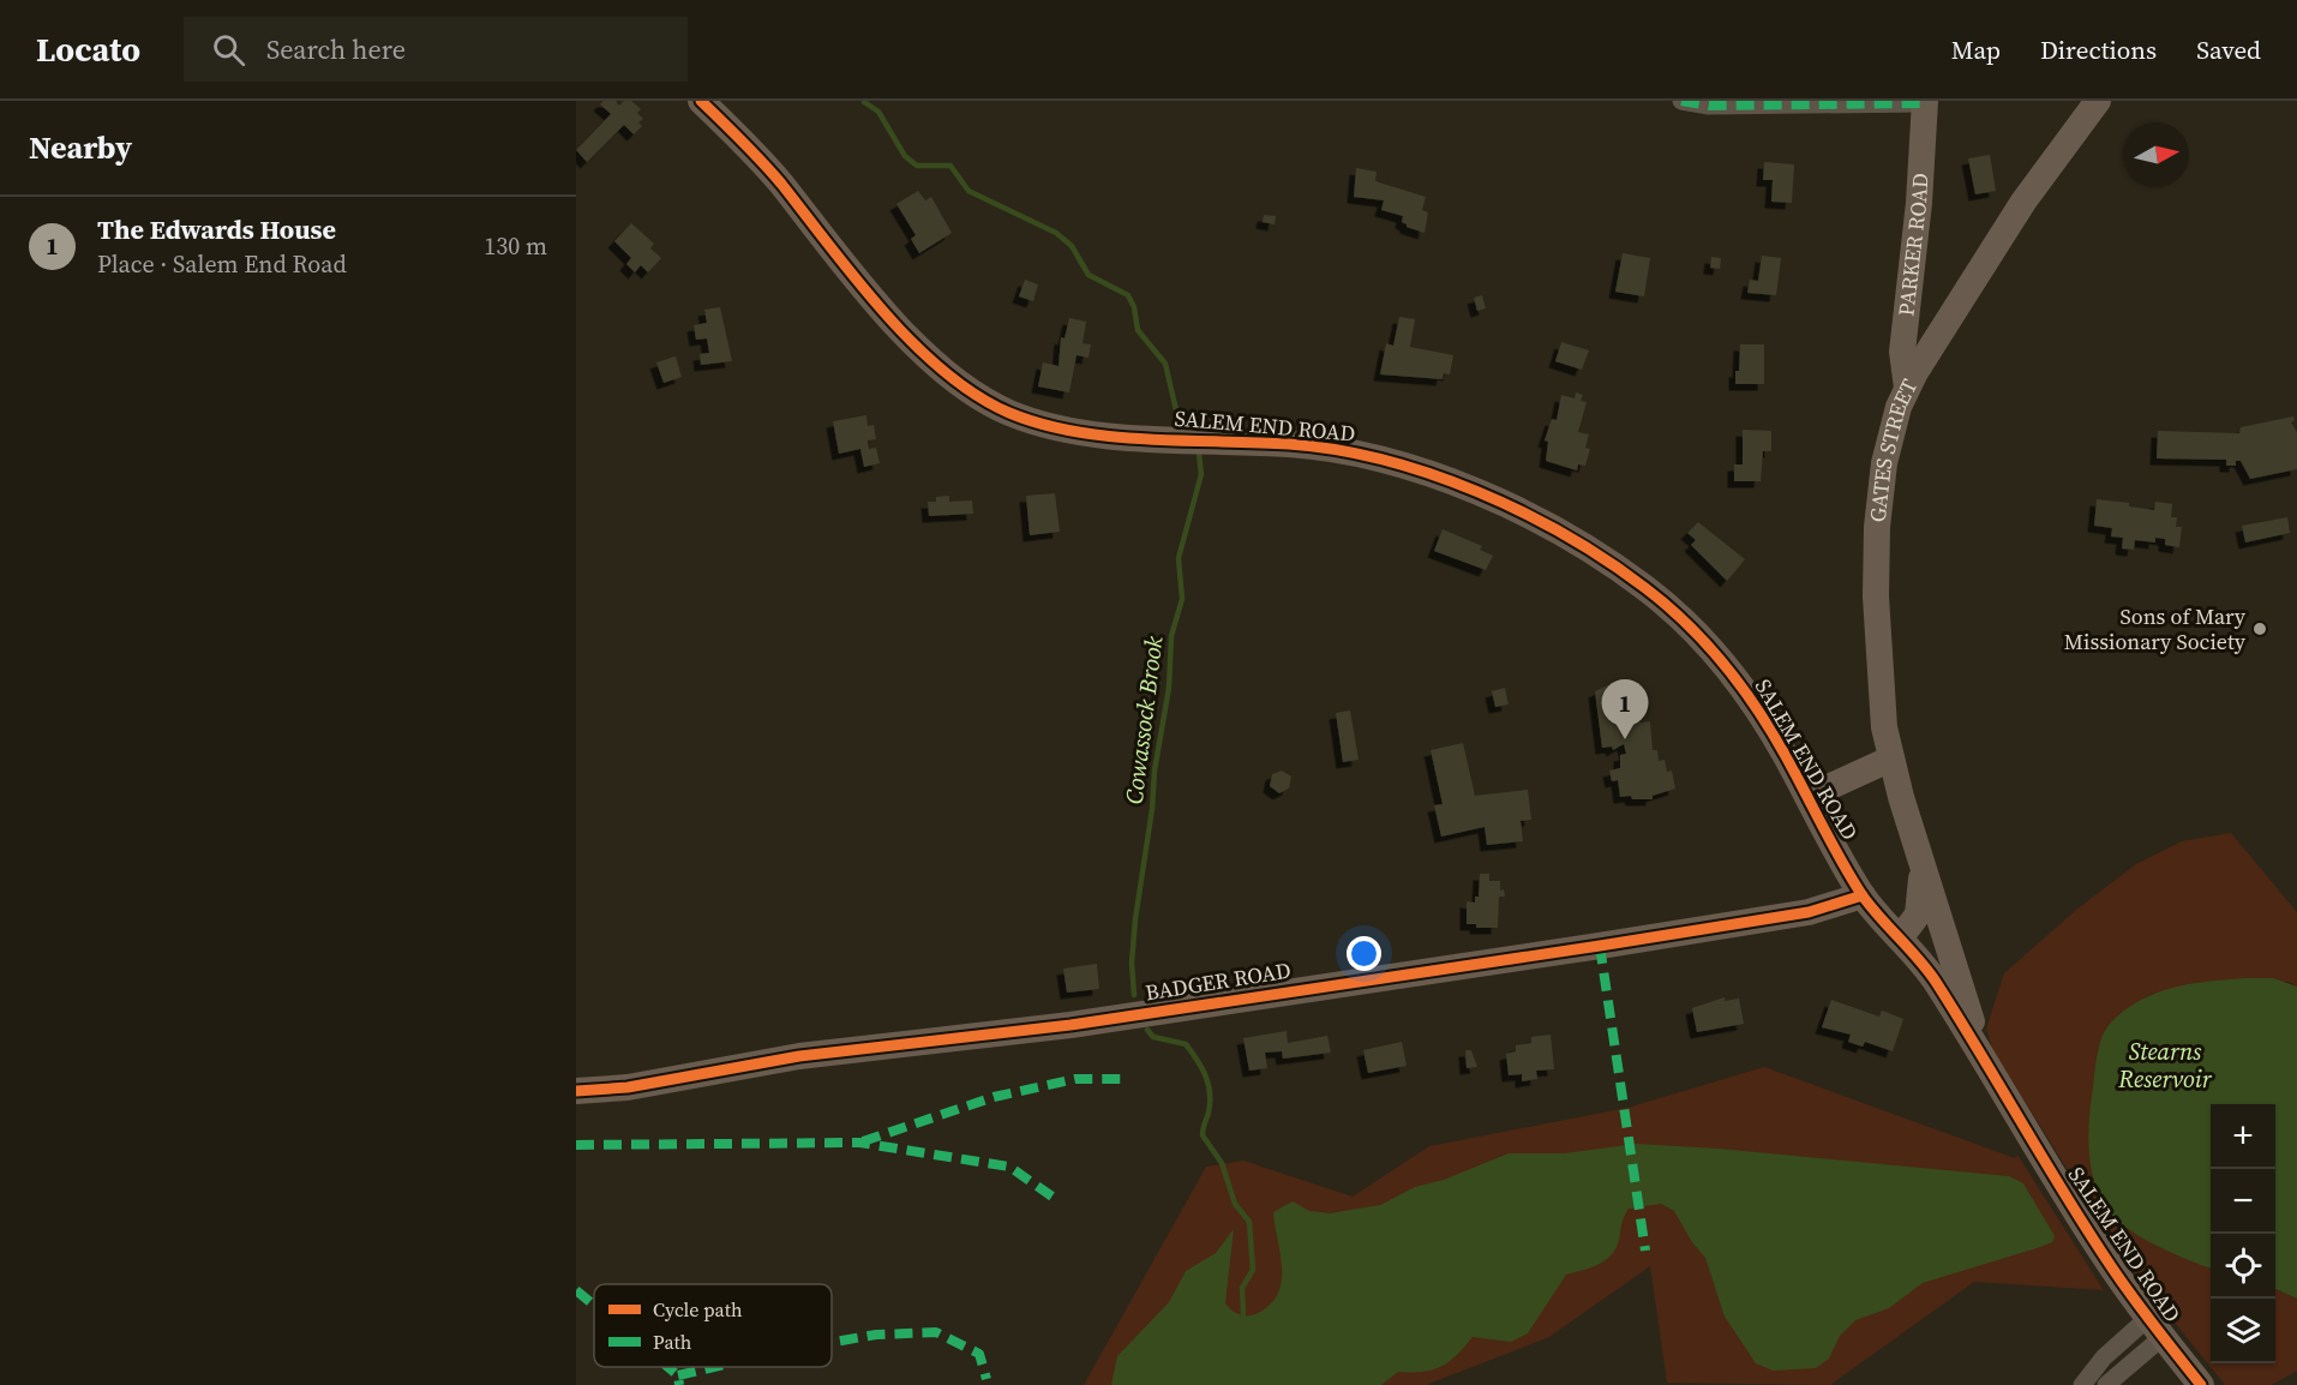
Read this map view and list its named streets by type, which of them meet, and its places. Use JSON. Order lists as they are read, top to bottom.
{
  "streets": {
    "street": [
      "PARKER ROAD",
      "SALEM END ROAD",
      "GATES STREET",
      "BADGER ROAD"
    ]
  },
  "crossings": [
    ["PARKER ROAD", "GATES STREET"],
    ["SALEM END ROAD", "GATES STREET"],
    ["SALEM END ROAD", "BADGER ROAD"]
  ],
  "water": ["Cowassock Brook", "Stearns Reservoir"],
  "places": ["Sons of Mary Missionary Society"],
  "legend": ["Cycle path", "Path"],
  "north": "right",
  "page": {
    "header": "Locato",
    "search": "Search here",
    "nav": ["Map", "Directions", "Saved"],
    "heading": "Nearby",
    "list": [
      {
        "mark": "1",
        "name": "The Edwards House",
        "note": "Place · Salem End Road",
        "value": "130 m"
      }
    ],
    "pins": "1",
    "map_buttons": ["+", "−"]
  }
}
